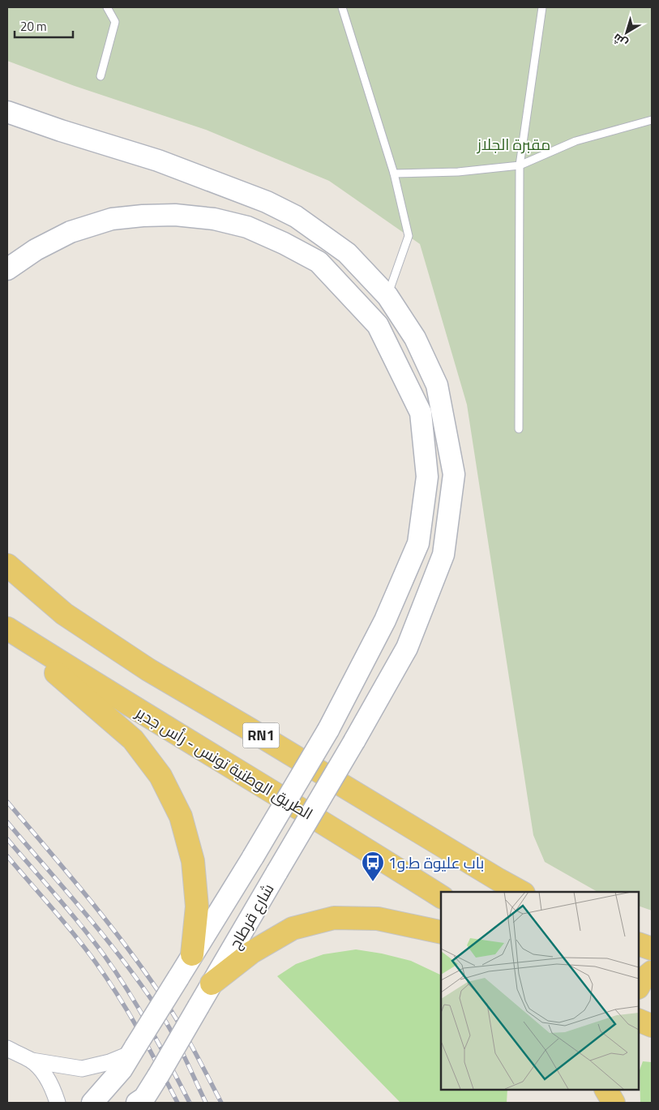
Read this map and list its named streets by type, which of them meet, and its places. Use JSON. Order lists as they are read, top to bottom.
{
  "streets": {
    "main road": ["RN1", "الطريق الوطنية تونس - رأس جدير", "شارع قرطاج"]
  },
  "parks": ["مقبرة الجلاز"],
  "places": {
    "bus stop": ["باب عليوة ط.و1"]
  },
  "scale_bar": "20 m",
  "north": "bottom left"
}
